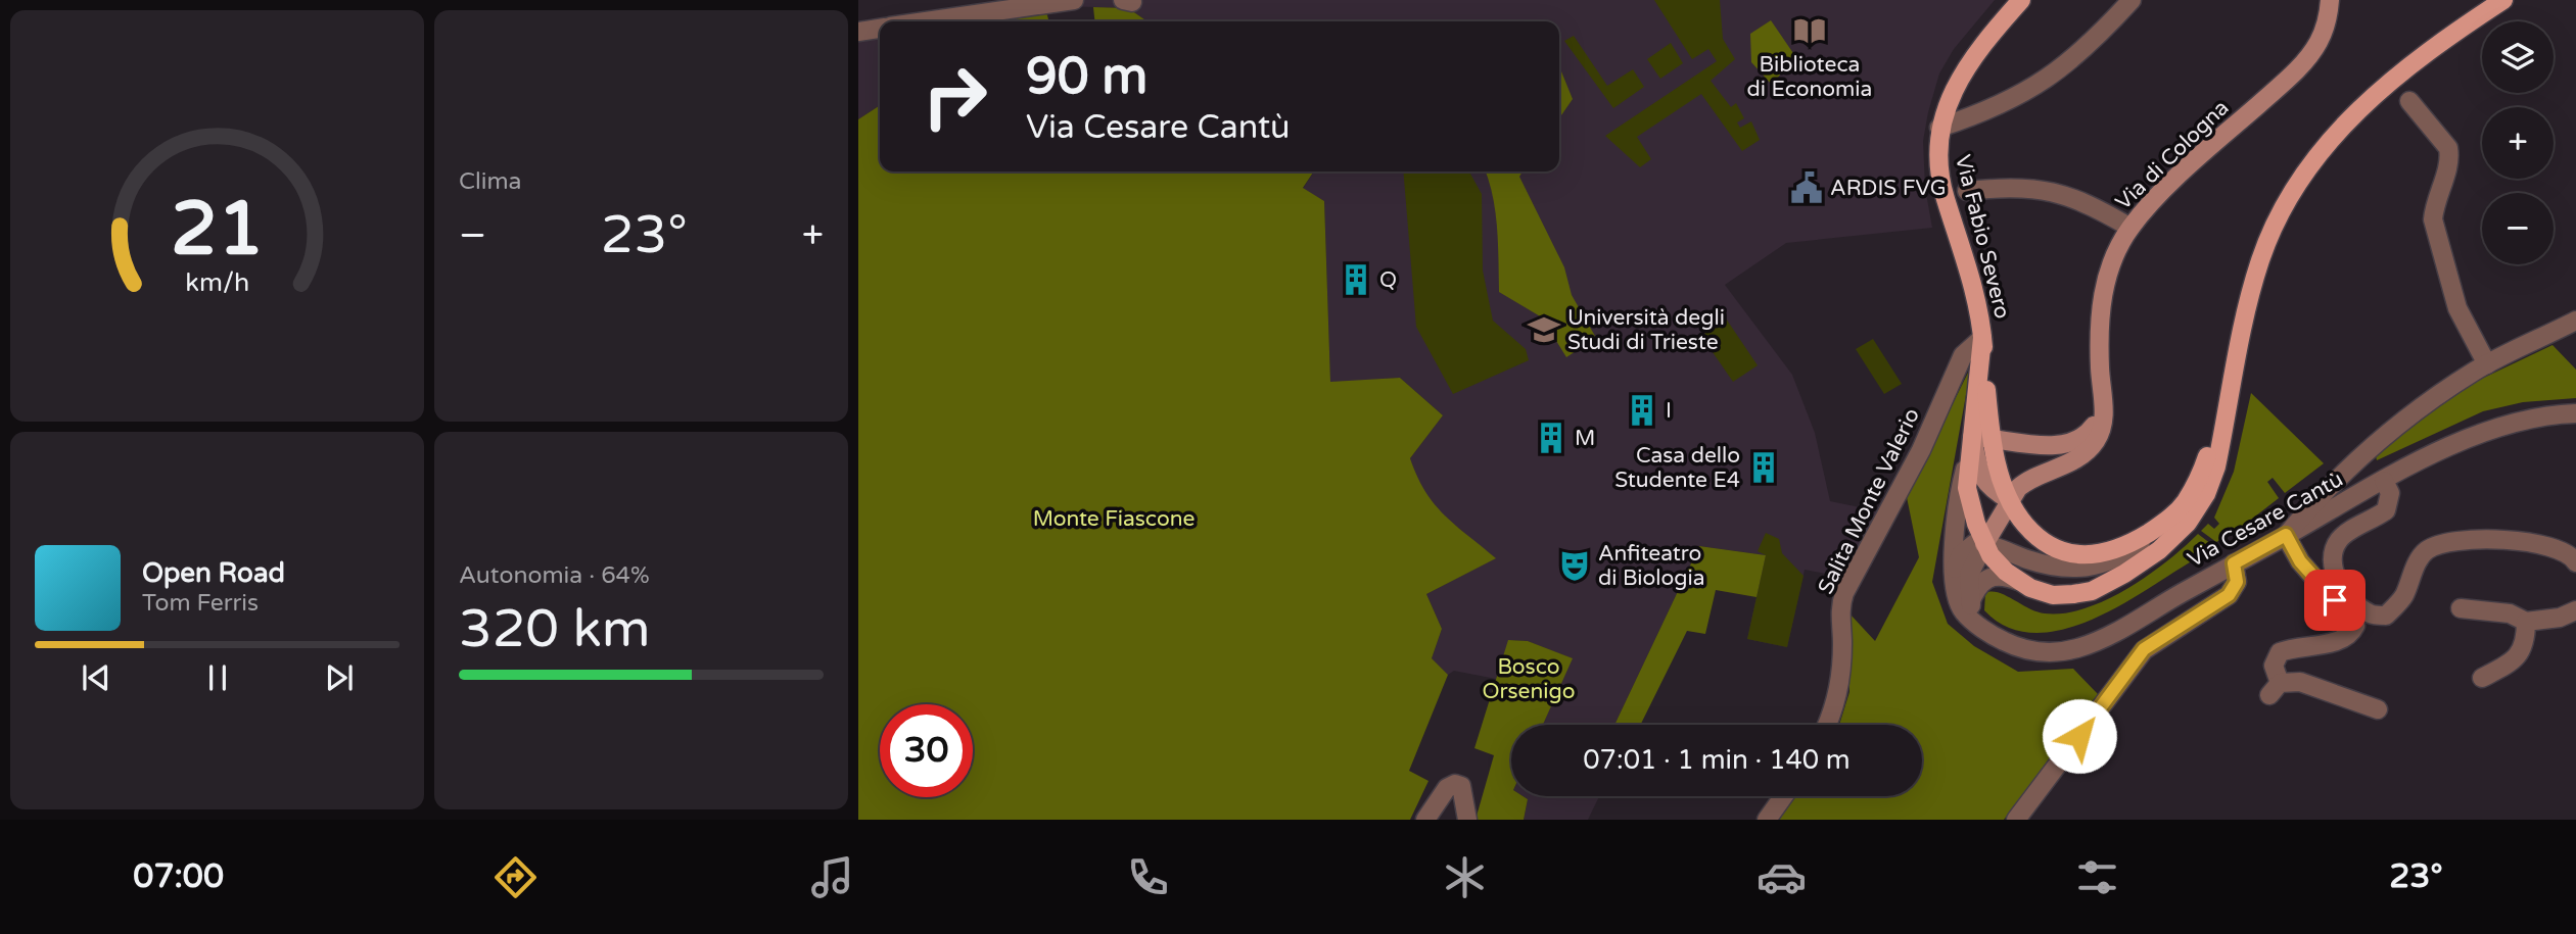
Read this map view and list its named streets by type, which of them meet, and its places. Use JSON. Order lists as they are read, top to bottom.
{
  "streets": {
    "main road": ["Via di Cologna", "Via Fabio Severo"],
    "street": ["Salita Monte Valerio", "Via Cesare Cantù"]
  },
  "crossings": [
    ["Via di Cologna", "Via Fabio Severo"],
    ["Via Fabio Severo", "Salita Monte Valerio"],
    ["Via Fabio Severo", "Via Cesare Cantù"]
  ],
  "parks": ["Monte Fiascone", "Bosco Orsenigo"],
  "places": {
    "library": ["Biblioteca di Economia"],
    "public building": ["ARDIS FVG"],
    "building": [
      "Q",
      "I",
      "M",
      "Casa dello Studente E4"
    ],
    "school or university": ["Università degli Studi di Trieste"],
    "theatre": ["Anfiteatro di Biologia"]
  },
  "page": {
    "tile": [
      "Clima",
      ["Autonomia · 64%", "320 km"]
    ],
    "map_buttons": ["+", "−"],
    "turn": ["90 m", "Via Cesare Cantù"],
    "heat": ["−", "23°", "+"],
    "song": ["Open Road", "Tom Ferris"],
    "limit": "30",
    "trip": "07:01 · 1 min · 140 m",
    "tabs": ["07:00", "23°"],
    "gauge": ["21", "km/h"]
  }
}
